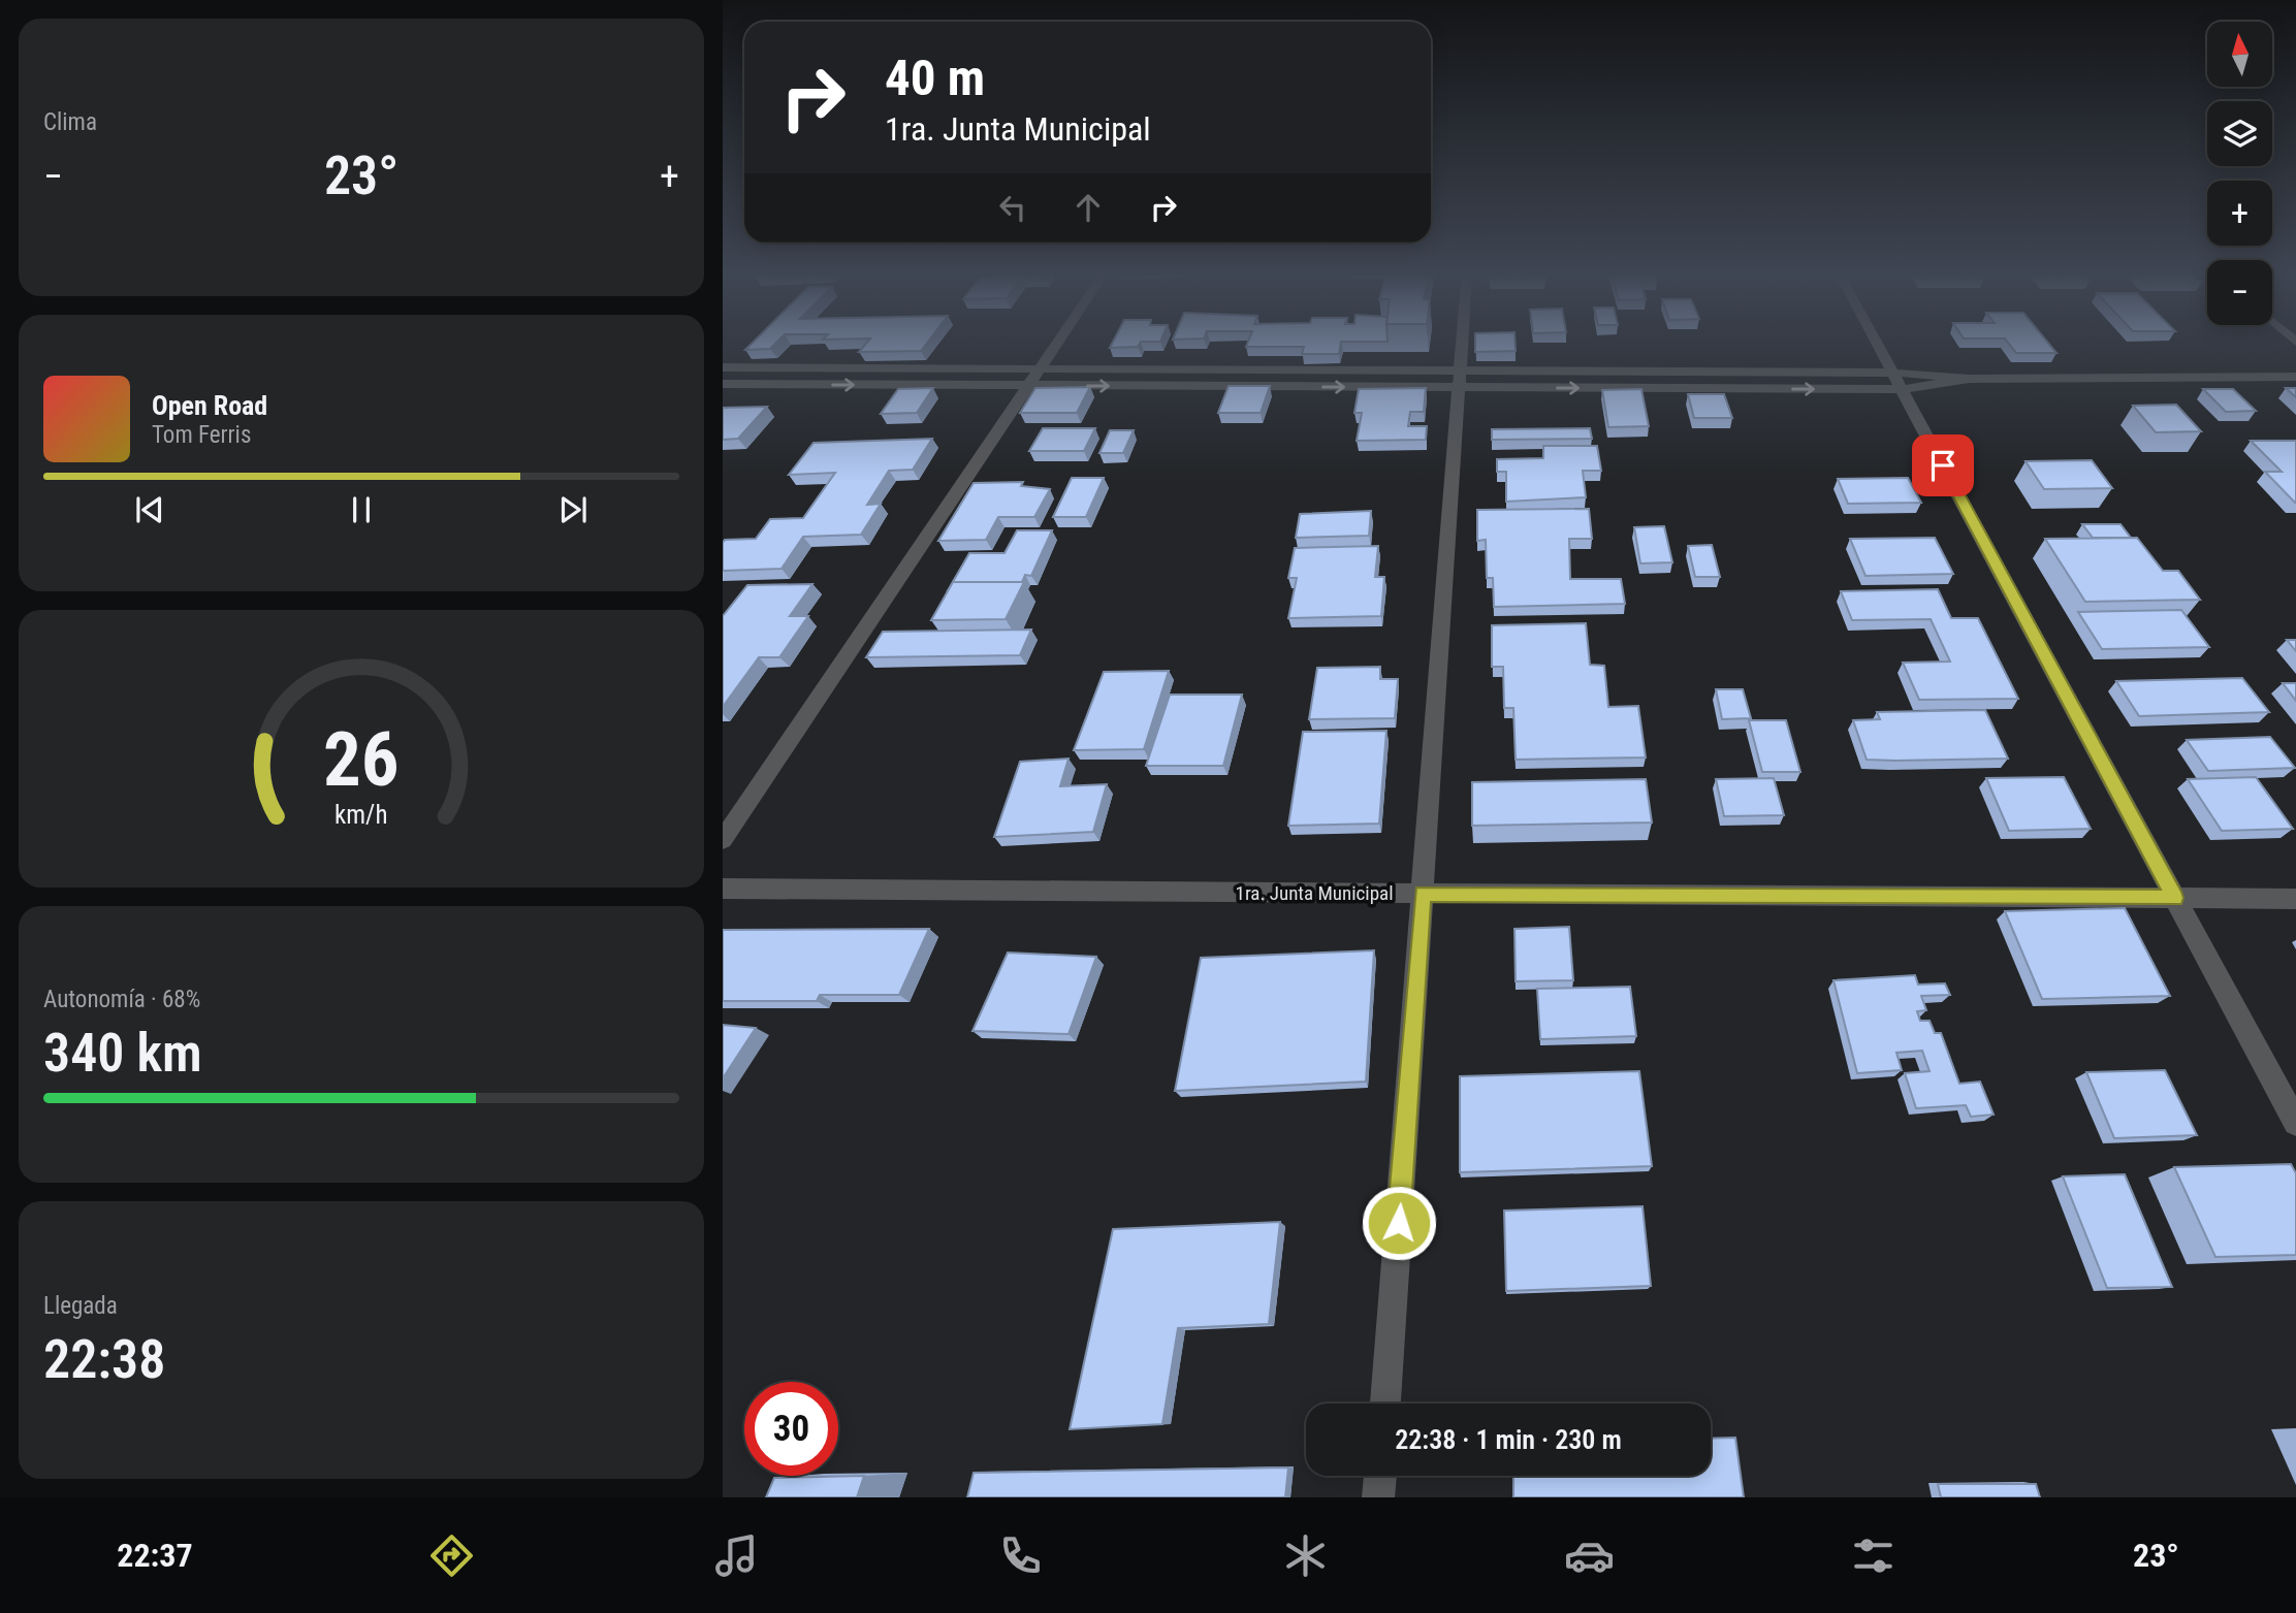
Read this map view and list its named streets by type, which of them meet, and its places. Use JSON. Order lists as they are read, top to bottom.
{
  "streets": {
    "street": ["1ra. Junta Municipal"]
  },
  "north": "top",
  "page": {
    "tile": [
      "Clima",
      ["Autonomía · 68%", "340 km"],
      ["Llegada", "22:38"]
    ],
    "map_buttons": ["+", "−"],
    "turn": ["40 m", "1ra. Junta Municipal"],
    "heat": ["−", "23°", "+"],
    "song": ["Open Road", "Tom Ferris"],
    "limit": "30",
    "trip": "22:38 · 1 min · 230 m",
    "tabs": ["22:37", "23°"],
    "gauge": ["26", "km/h"]
  }
}
